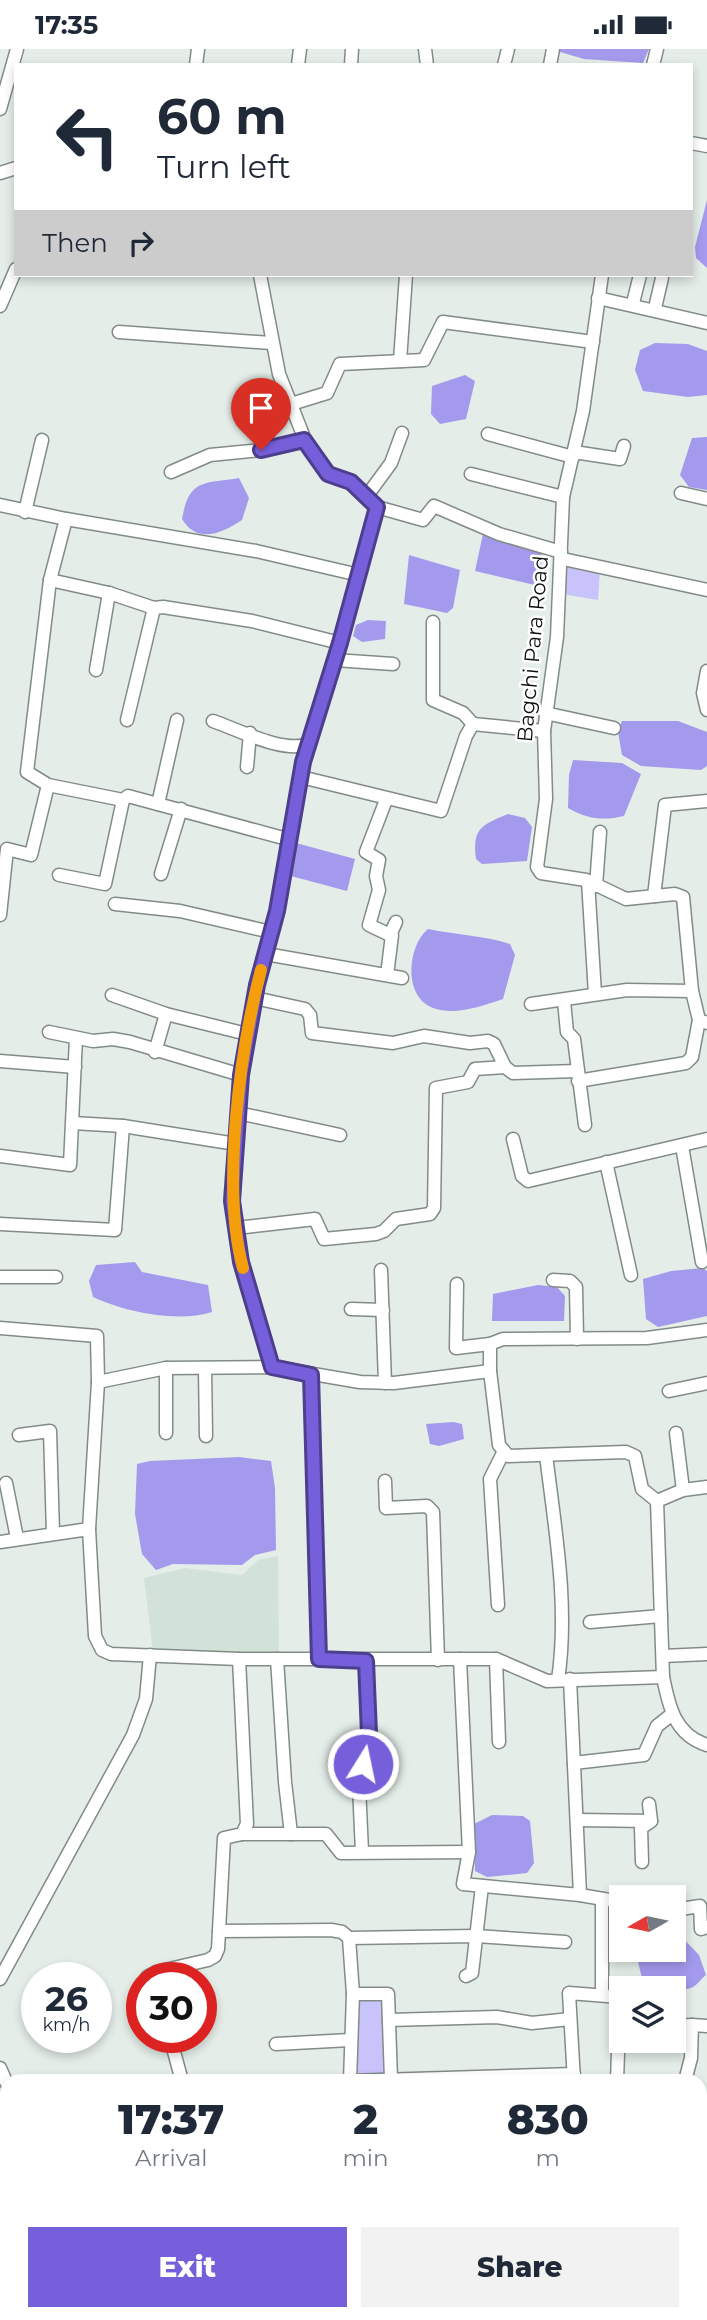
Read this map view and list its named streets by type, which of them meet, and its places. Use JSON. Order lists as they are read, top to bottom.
{
  "streets": {
    "street": ["Bagchi Para Road"]
  },
  "north": "left",
  "page": {
    "status": "17:35",
    "turn": ["60 m", "Turn left"],
    "then": "Then",
    "speed": "26 km/h",
    "limit": "30",
    "eta": [
      "17:37",
      "Arrival",
      "2",
      "min",
      "830",
      "m"
    ],
    "buttons": ["Exit", "Share"]
  }
}
